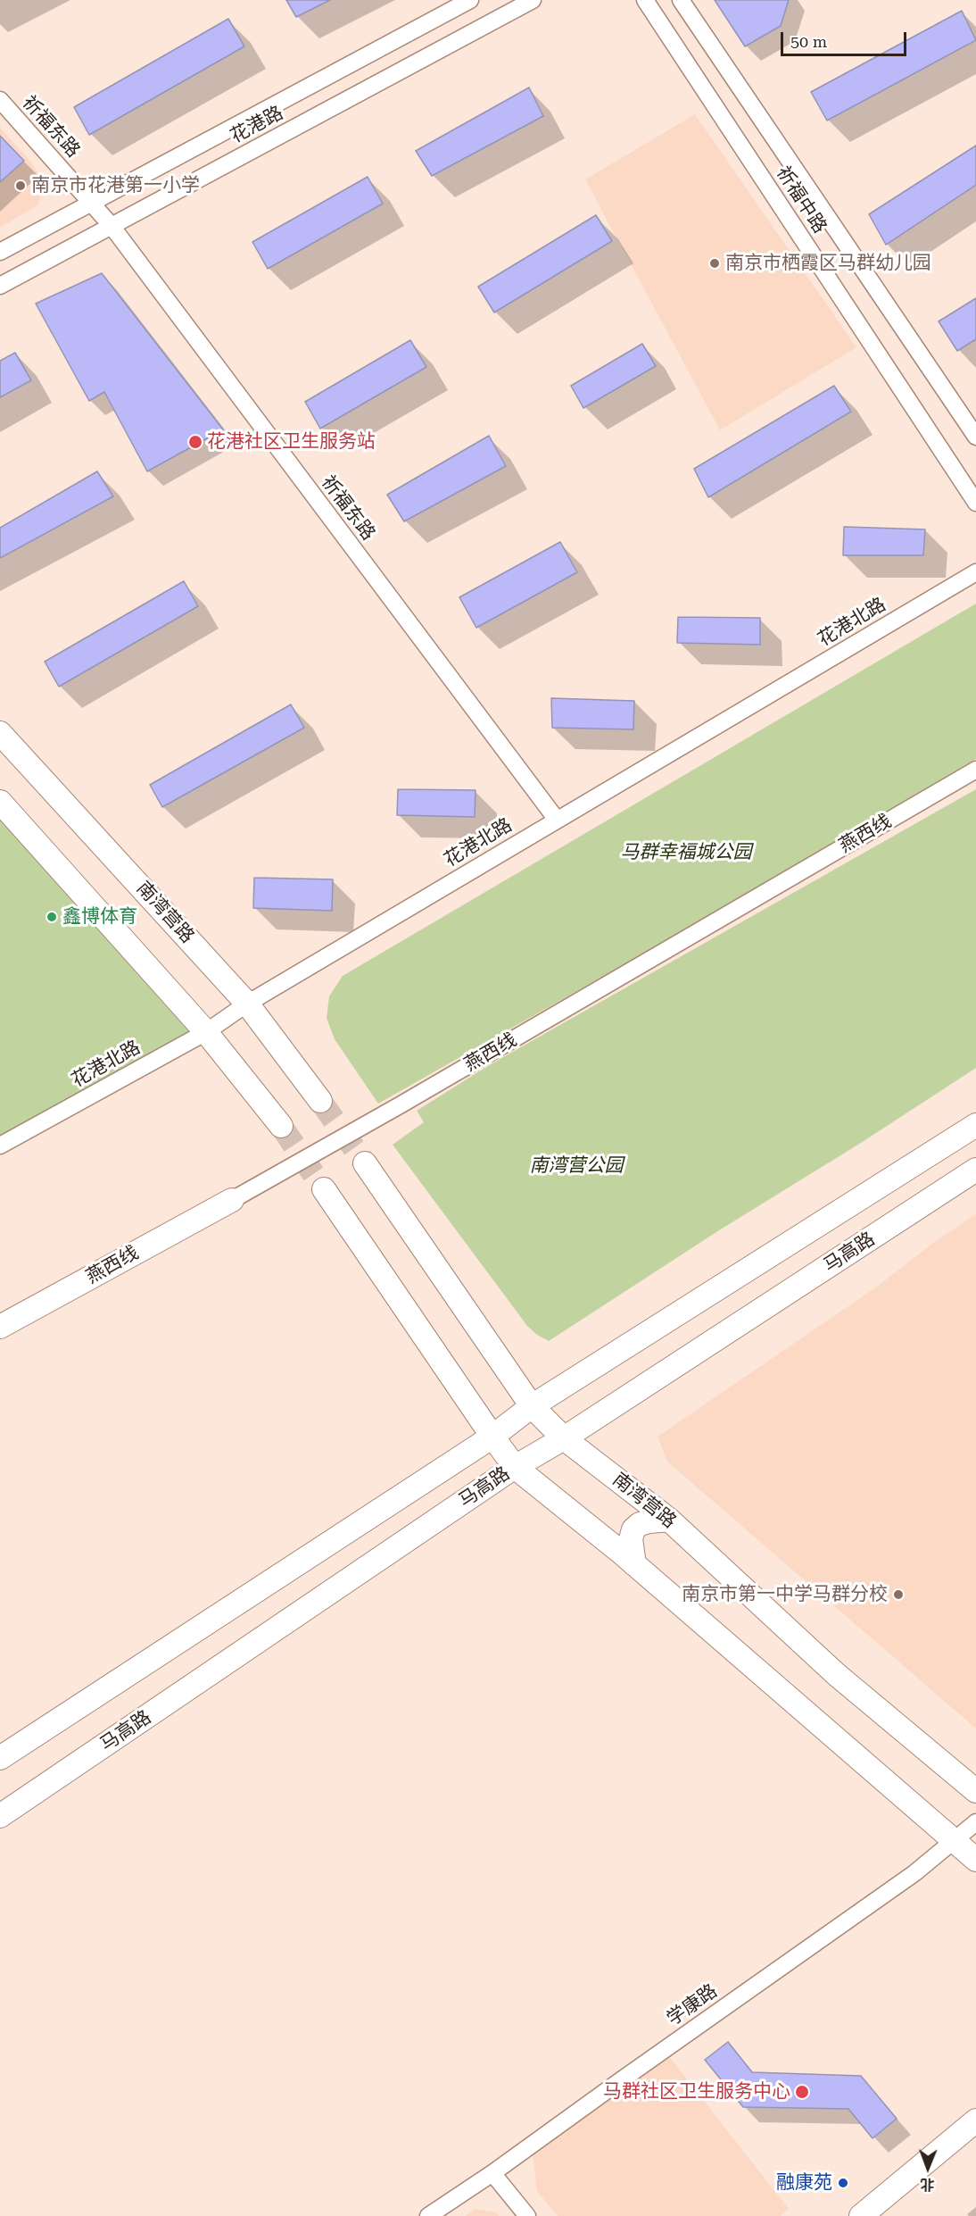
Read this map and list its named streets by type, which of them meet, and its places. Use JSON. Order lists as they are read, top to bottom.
{
  "streets": {
    "main road": ["燕西线", "南湾营路", "马高路"],
    "street": [
      "花港路",
      "祈福东路",
      "祈福中路",
      "花港北路",
      "学康路"
    ]
  },
  "crossings": [
    ["花港路", "祈福东路"],
    ["祈福东路", "花港北路"],
    ["花港北路", "南湾营路"],
    ["南湾营路", "马高路"]
  ],
  "parks": ["马群幸福城公园", "南湾营公园"],
  "places": [
    "南京市花港第一小学",
    "南京市栖霞区马群幼儿园",
    "花港社区卫生服务站",
    "鑫博体育",
    "南京市第一中学马群分校",
    "马群社区卫生服务中心",
    "融康苑"
  ],
  "scale_bar": "50 m",
  "north": "bottom"
}
